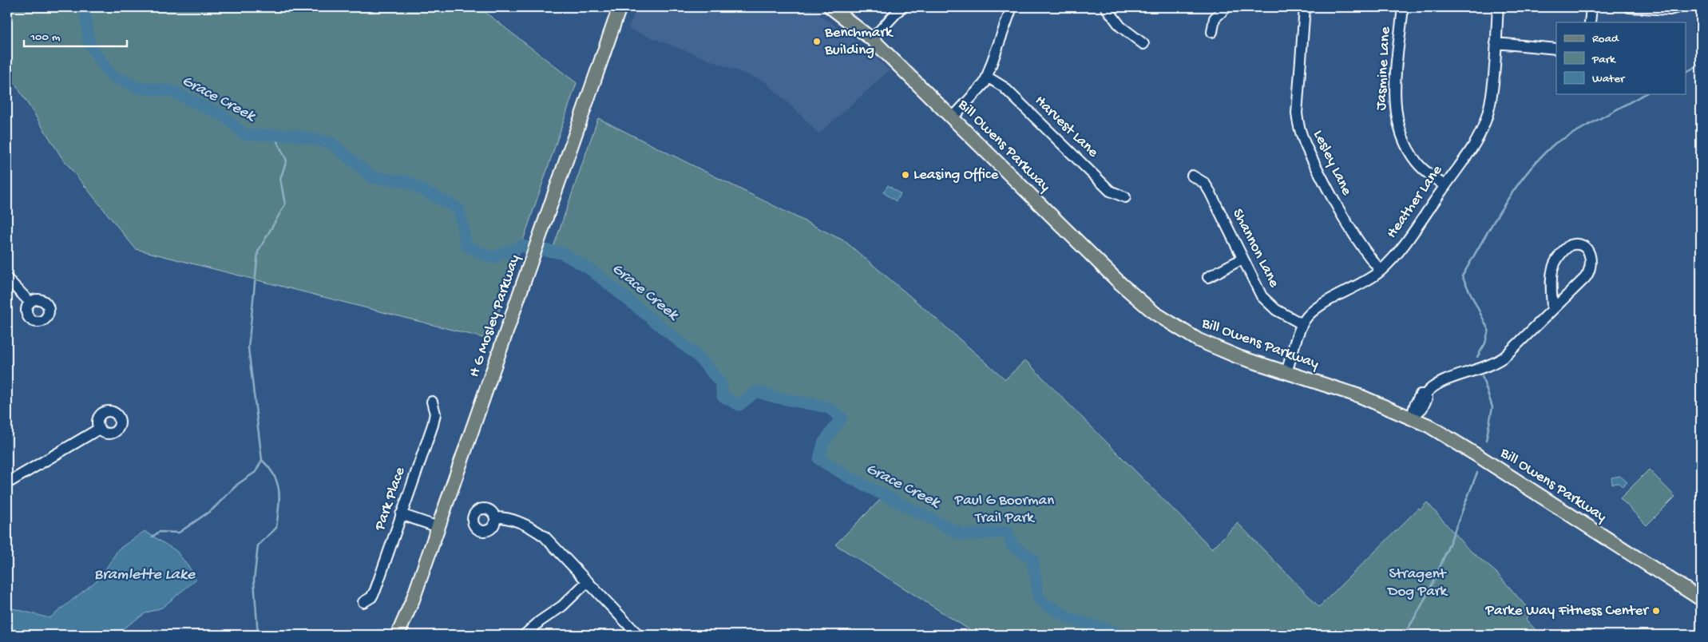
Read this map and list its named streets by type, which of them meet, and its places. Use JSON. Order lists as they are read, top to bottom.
{
  "streets": {
    "main road": ["Bill Owens Parkway", "H G Mosley Parkway"],
    "street": [
      "Jasmine Lane",
      "Harvest Lane",
      "Lesley Lane",
      "Heather Lane",
      "Shannon Lane",
      "Park Place"
    ]
  },
  "crossings": [
    ["Jasmine Lane", "Heather Lane"],
    ["Bill Owens Parkway", "Heather Lane"],
    ["Lesley Lane", "Heather Lane"],
    ["Heather Lane", "Shannon Lane"]
  ],
  "water": ["Grace Creek", "Bramlette Lake"],
  "parks": ["Paul G Boorman Trail Park", "Stragent Dog Park"],
  "places": ["Benchmark Building", "Leasing Office", "Parke Way Fitness Center"],
  "legend": ["Road", "Park", "Water"],
  "scale_bar": "100 m"
}
